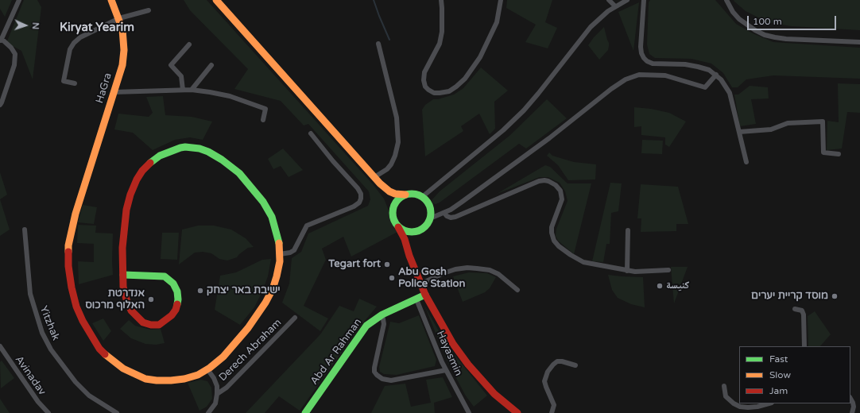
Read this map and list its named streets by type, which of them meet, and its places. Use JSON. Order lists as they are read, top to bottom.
{
  "streets": {
    "street": [
      "HaGra",
      "Yitzhak",
      "Derech Abraham",
      "Abd Ar Rahman",
      "Hayasmin",
      "Avinadav"
    ]
  },
  "crossings": [
    ["Abd Ar Rahman", "Hayasmin"]
  ],
  "districts": ["Kiryat Yearim"],
  "places": [
    "Tegart fort",
    "Abu Gosh Police Station",
    "كنيسة",
    "ישיבת באר יצחק",
    "מוסד קריית יערים",
    "אנדרטת האלוף מרכוס"
  ],
  "legend": ["Fast", "Slow", "Jam"],
  "scale_bar": "100 m",
  "north": "right"
}
